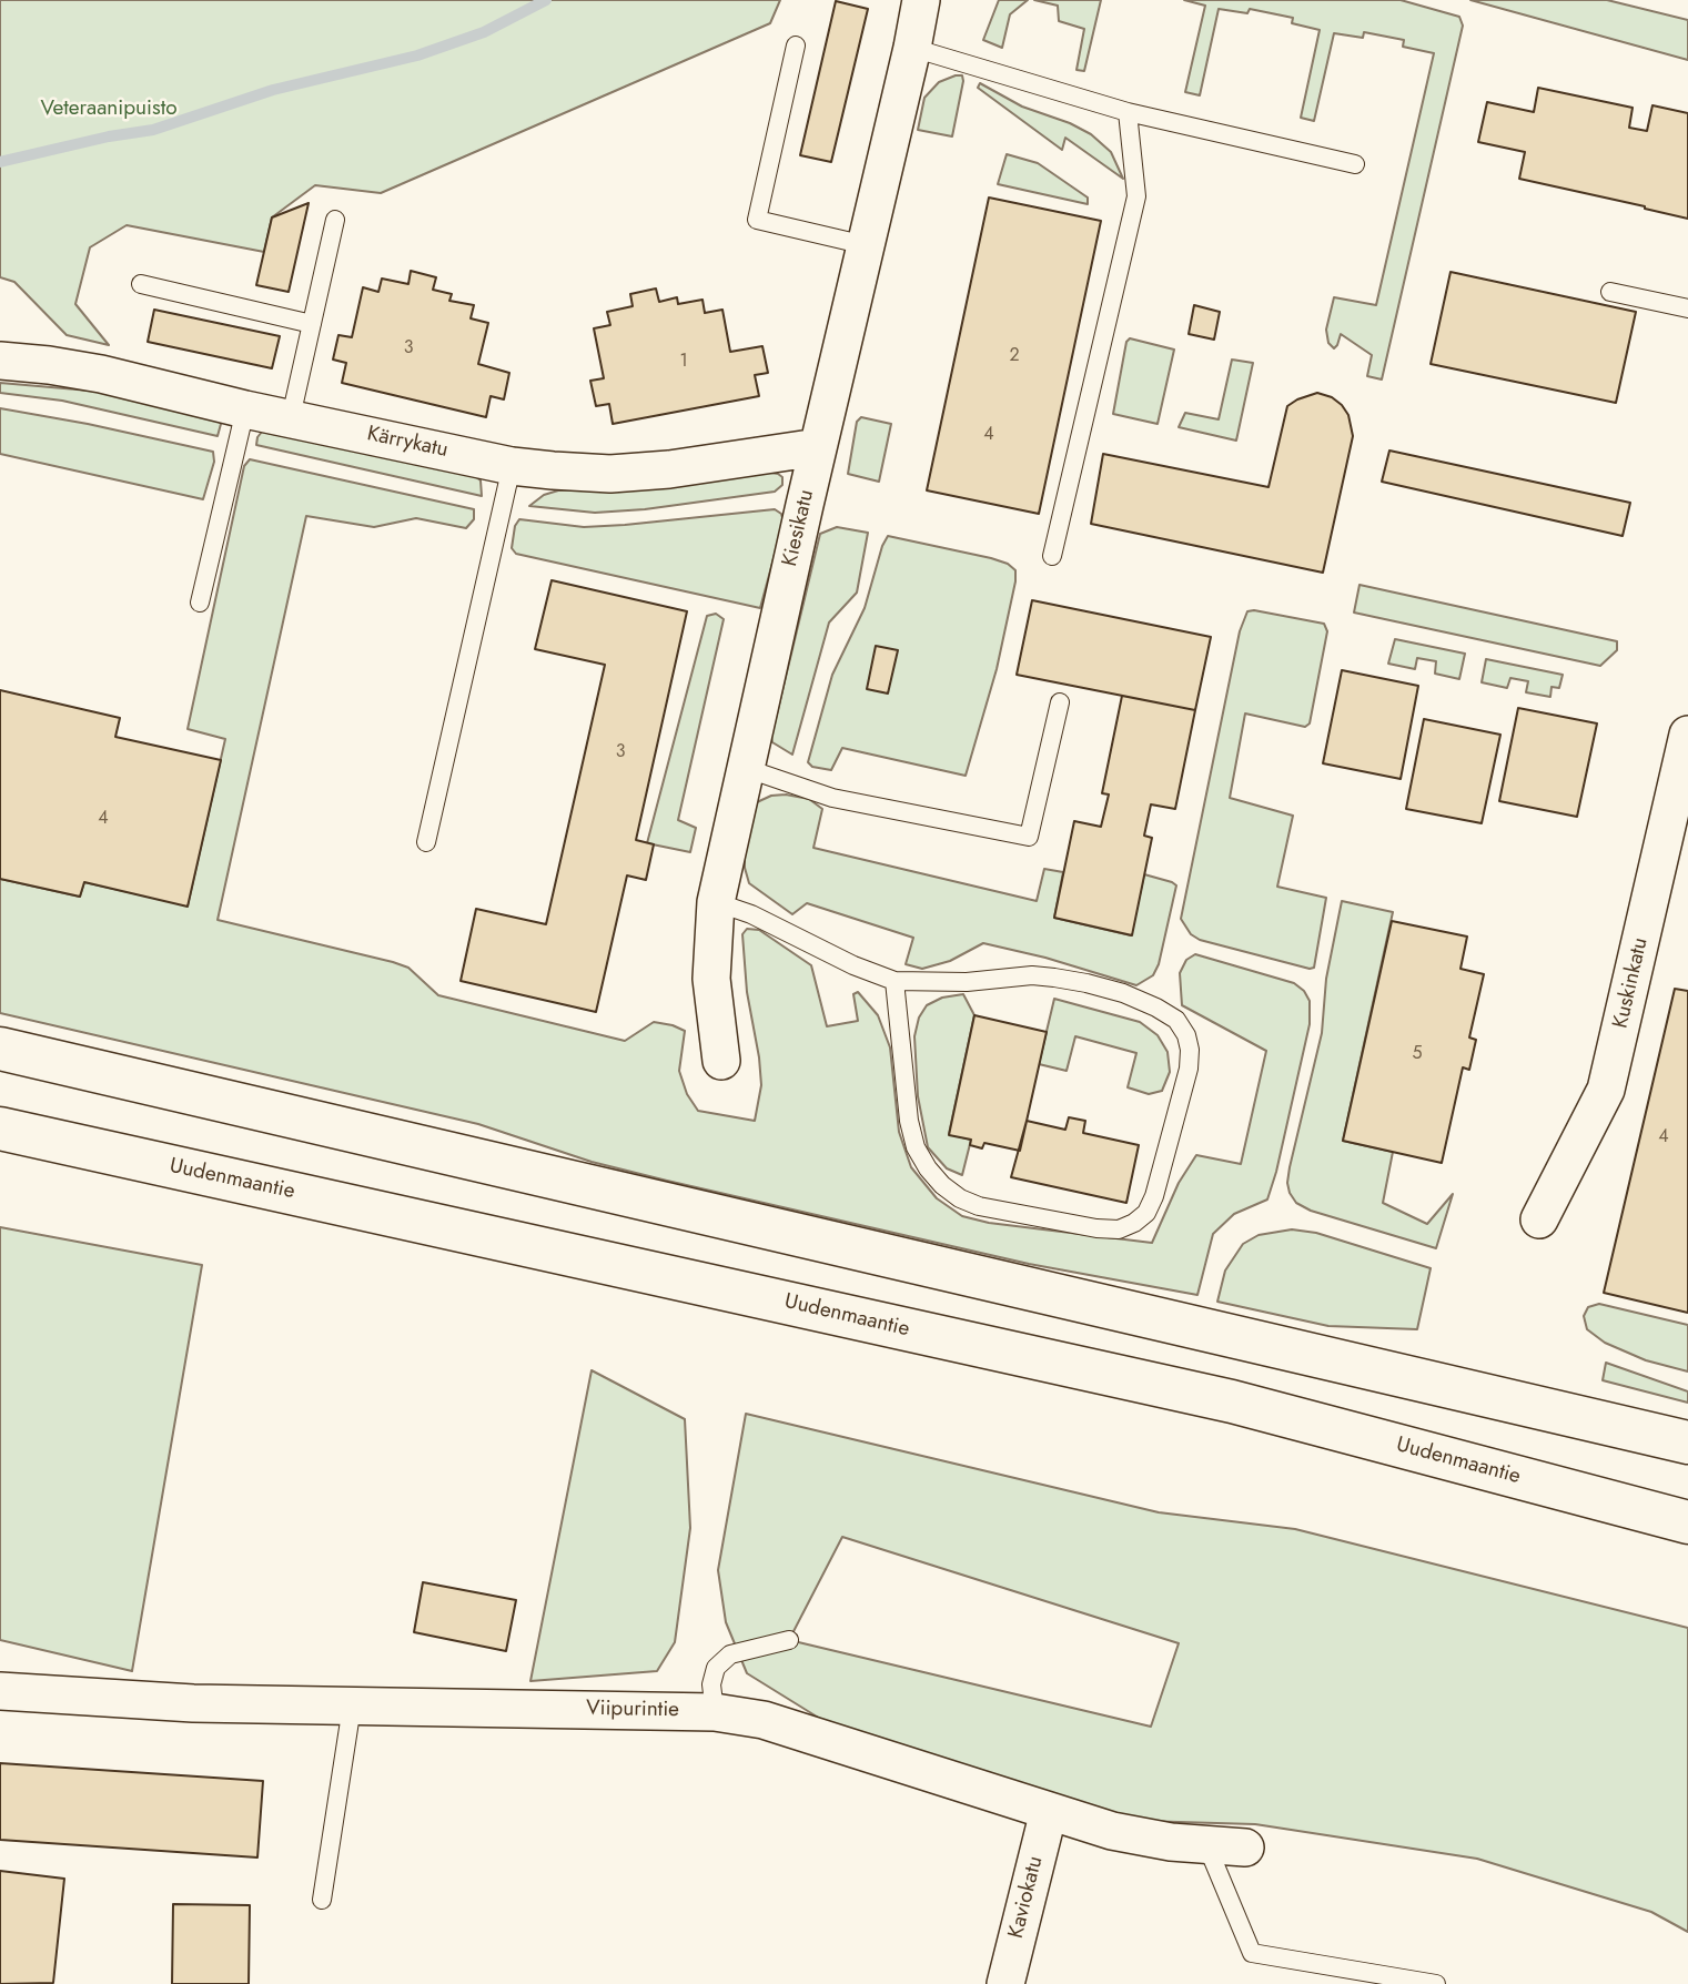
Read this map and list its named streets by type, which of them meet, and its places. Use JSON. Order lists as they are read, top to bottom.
{
  "streets": {
    "main road": ["Uudenmaantie"],
    "street": [
      "Kärrykatu",
      "Kiesikatu",
      "Kuskinkatu",
      "Viipurintie",
      "Kaviokatu"
    ]
  },
  "crossings": [
    ["Kärrykatu", "Kiesikatu"],
    ["Viipurintie", "Kaviokatu"]
  ],
  "parks": ["Veteraanipuisto"],
  "house_numbers": [
    "3",
    "2",
    "1",
    "4",
    "3",
    "4",
    "5",
    "4"
  ]
}
